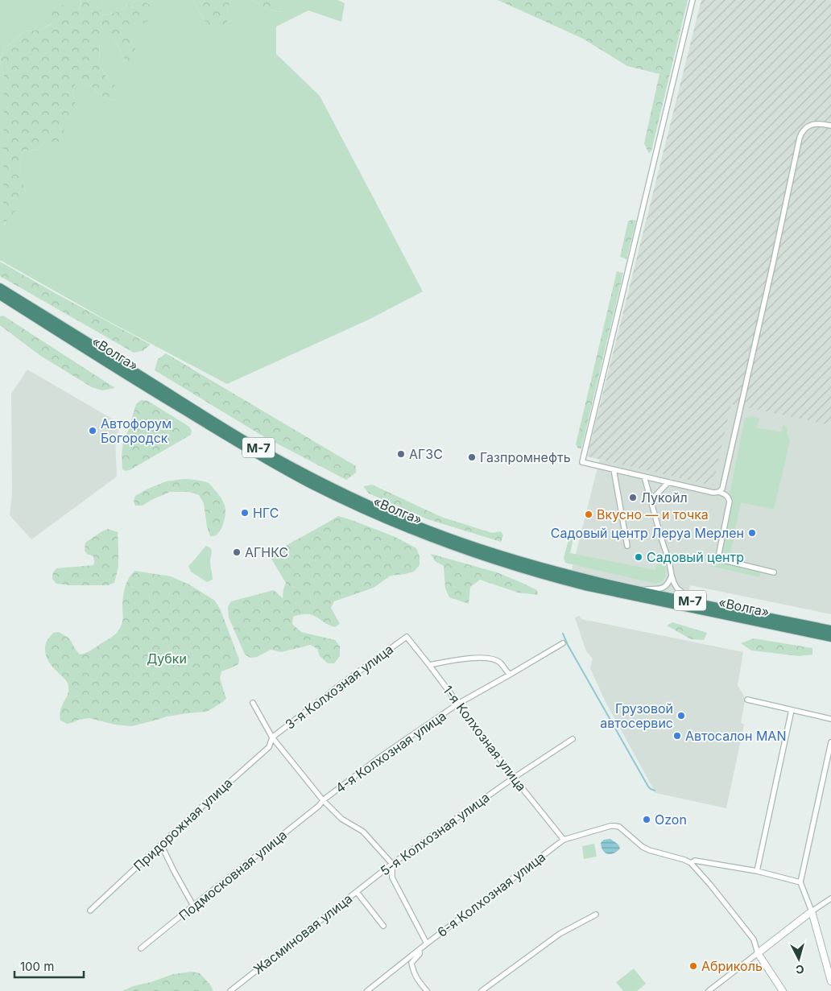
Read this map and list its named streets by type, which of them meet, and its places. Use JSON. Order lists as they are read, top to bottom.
{
  "streets": {
    "highway": ["«Волга»", "М-7"],
    "street": [
      "3-я Колхозная улица",
      "1-я Колхозная улица",
      "4-я Колхозная улица",
      "Придорожная улица",
      "5-я Колхозная улица",
      "Подмосковная улица",
      "6-я Колхозная улица",
      "Жасминовая улица"
    ]
  },
  "crossings": [
    ["3-я Колхозная улица", "1-я Колхозная улица"],
    ["3-я Колхозная улица", "Придорожная улица"],
    ["1-я Колхозная улица", "4-я Колхозная улица"],
    ["1-я Колхозная улица", "5-я Колхозная улица"],
    ["1-я Колхозная улица", "6-я Колхозная улица"],
    ["4-я Колхозная улица", "Подмосковная улица"],
    ["5-я Колхозная улица", "Жасминовая улица"]
  ],
  "parks": ["Дубки"],
  "places": [
    "Автофорум Богородск",
    "АГЗС",
    "Газпромнефть",
    "Лукойл",
    "НГС",
    "Вкусно — и точка",
    "Садовый центр Леруа Мерлен",
    "АГНКС",
    "Садовый центр",
    "Грузовой автосервис",
    "Автосалон MAN",
    "Ozon",
    "Абриколь"
  ],
  "scale_bar": "100 m",
  "north": "bottom"
}
